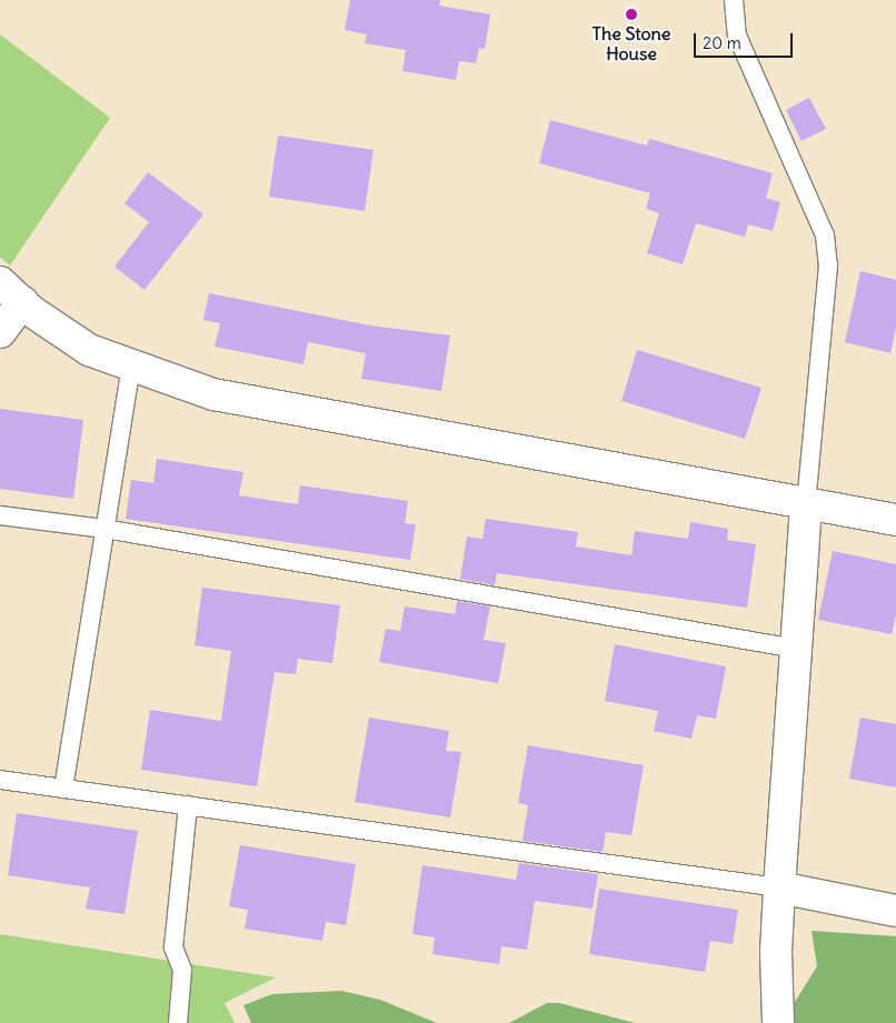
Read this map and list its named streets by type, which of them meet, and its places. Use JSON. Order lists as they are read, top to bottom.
{
  "places": ["The Stone House"],
  "scale_bar": "20 m"
}
